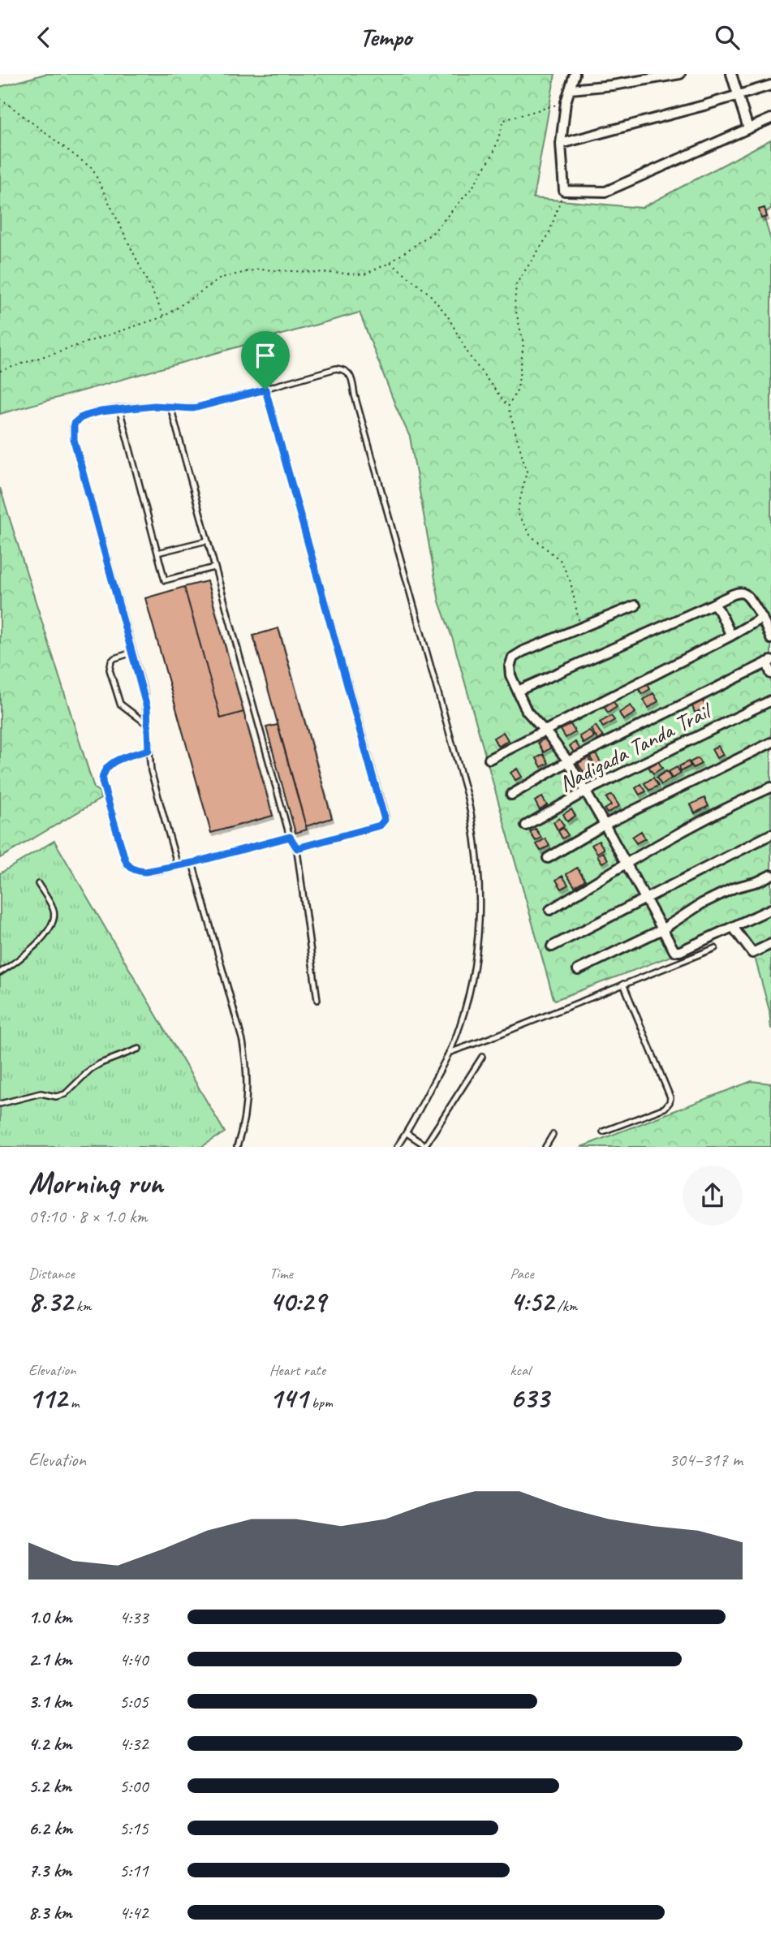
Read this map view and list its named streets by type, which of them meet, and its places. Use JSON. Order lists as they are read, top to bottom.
{
  "streets": {
    "street": ["Nadigada Tanda Trail"]
  },
  "page": {
    "header": "Tempo",
    "heading": ["Morning run", "09:10 · 8 × 1.0 km"],
    "stats": [
      ["Distance", "8.32 km"],
      ["Time", "40:29"],
      ["Pace", "4:52 /km"],
      ["Elevation", "112 m"],
      ["Heart rate", "141 bpm"],
      ["kcal", "633"]
    ],
    "chart": ["Elevation", "304–317 m"],
    "list": [
      {
        "name": "1.0 km",
        "note": "4:33"
      },
      {
        "name": "2.1 km",
        "note": "4:40"
      },
      {
        "name": "3.1 km",
        "note": "5:05"
      },
      {
        "name": "4.2 km",
        "note": "4:32"
      },
      {
        "name": "5.2 km",
        "note": "5:00"
      },
      {
        "name": "6.2 km",
        "note": "5:15"
      },
      {
        "name": "7.3 km",
        "note": "5:11"
      },
      {
        "name": "8.3 km",
        "note": "4:42"
      }
    ]
  }
}
